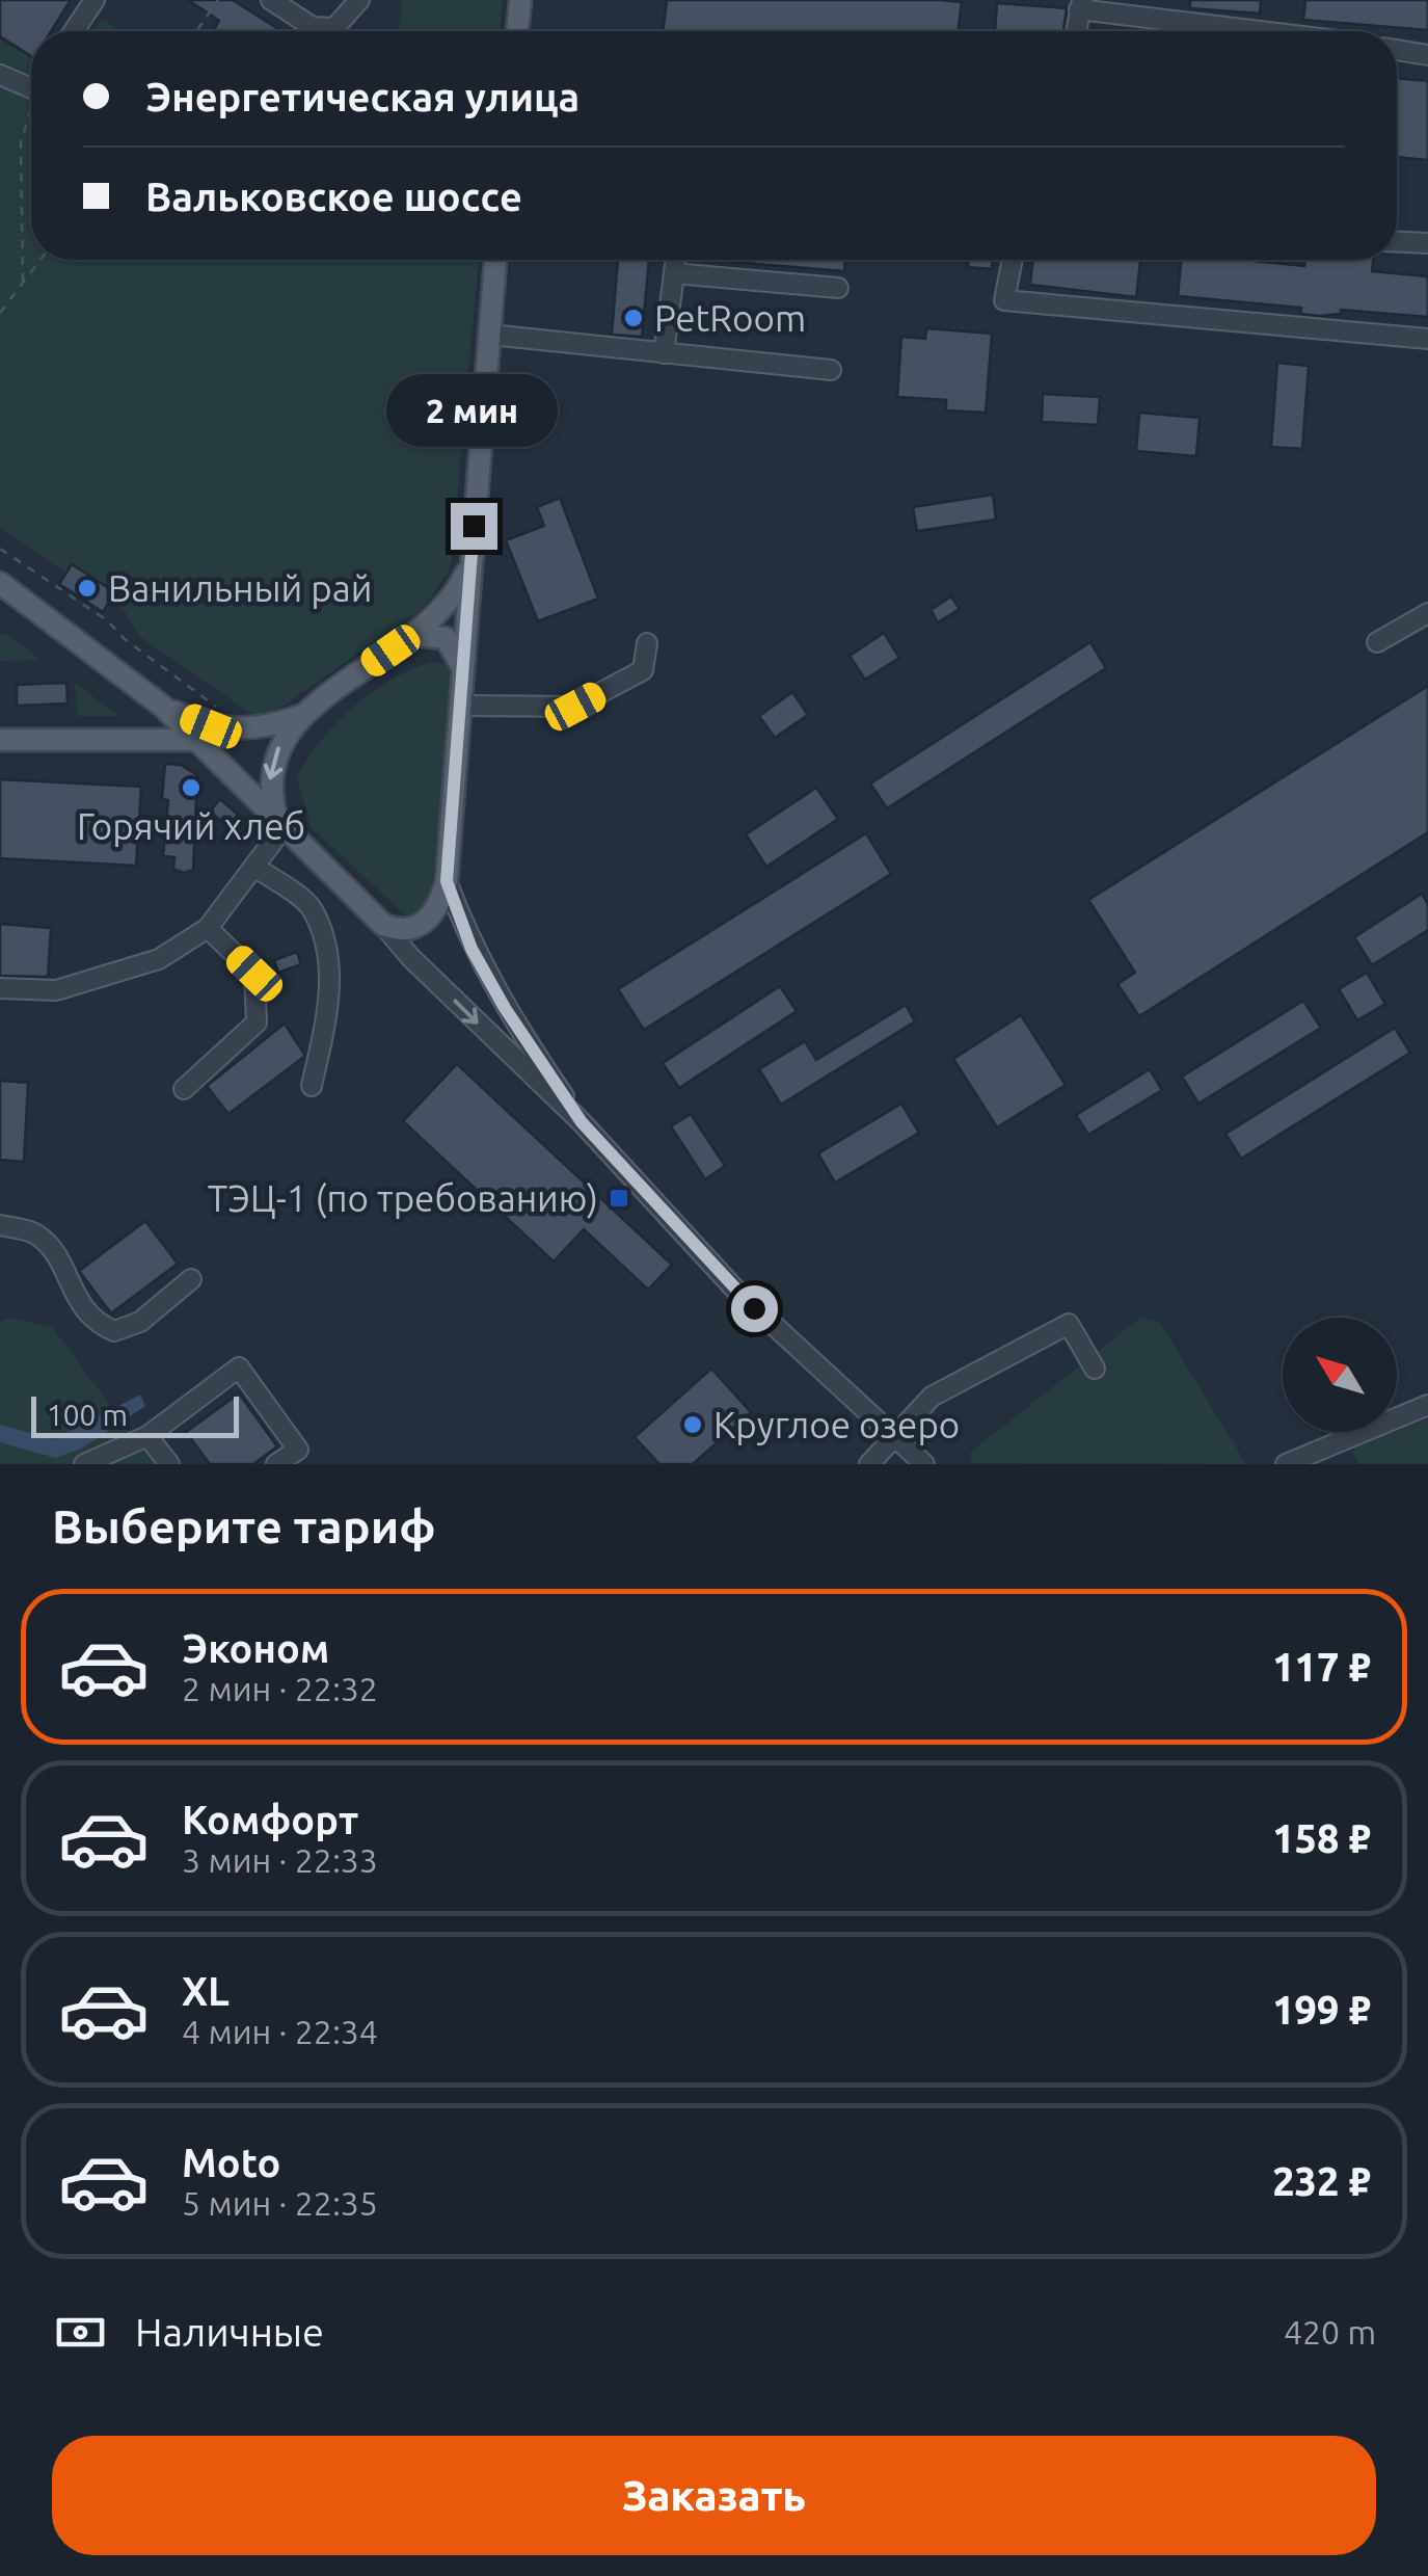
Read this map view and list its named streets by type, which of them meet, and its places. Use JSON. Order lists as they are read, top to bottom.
{
  "places": {
    "other": [
      "PetRoom",
      "Ванильный рай",
      "Горячий хлеб",
      "Круглое озеро"
    ],
    "transit": ["ТЭЦ-1 (по требованию)"]
  },
  "scale_bar": "100 m",
  "north": "top left",
  "page": {
    "banner": ["Энергетическая улица", "Вальковское шоссе"],
    "bubble": "2 мин",
    "scale": "100 m",
    "heading": "Выберите тариф",
    "list": [
      {
        "name": "Эконом",
        "note": "2 мин · 22:32",
        "value": "117 ₽"
      },
      {
        "name": "Комфорт",
        "note": "3 мин · 22:33",
        "value": "158 ₽"
      },
      {
        "name": "XL",
        "note": "4 мин · 22:34",
        "value": "199 ₽"
      },
      {
        "name": "Moto",
        "note": "5 мин · 22:35",
        "value": "232 ₽"
      }
    ],
    "pay": ["Наличные", "420 m"],
    "buttons": "Заказать"
  }
}
